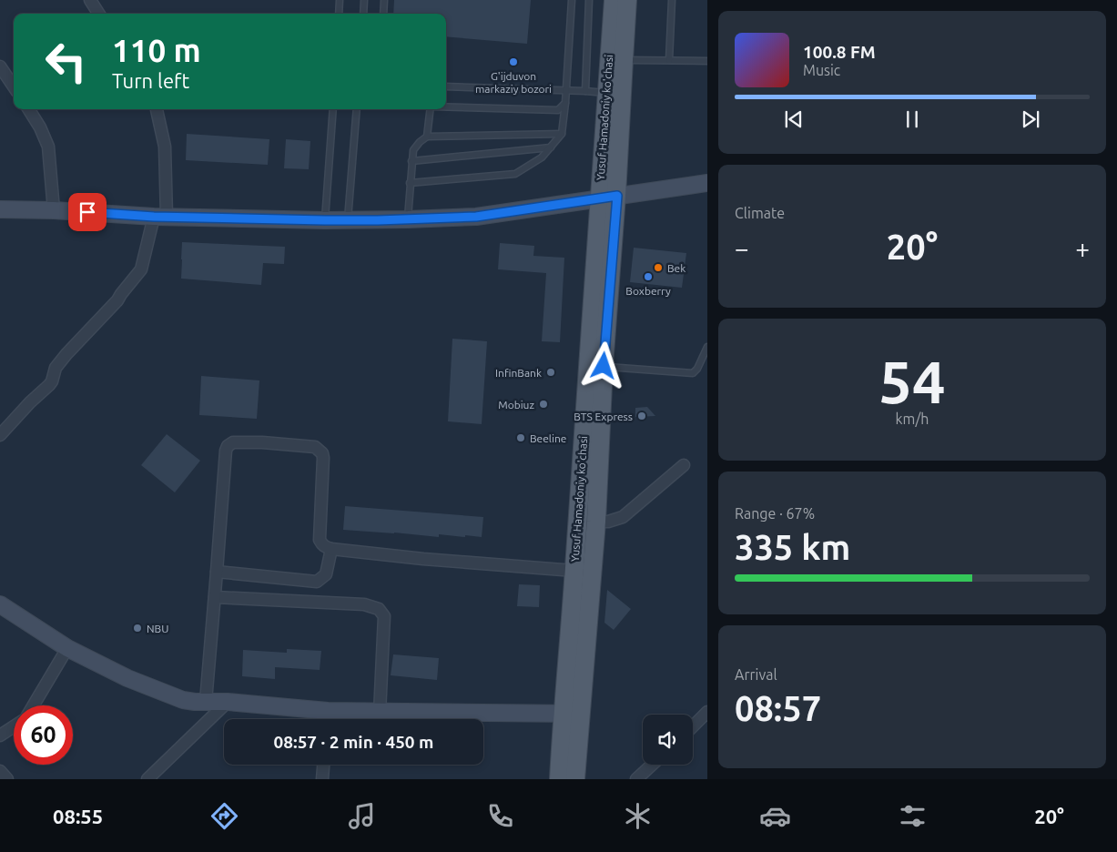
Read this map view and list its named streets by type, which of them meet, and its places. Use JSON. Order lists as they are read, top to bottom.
{
  "streets": {
    "main road": ["Yusuf Hamadoniy ko'chasi"]
  },
  "places": [
    "G'ijduvon markaziy bozori",
    "Bek",
    "Boxberry",
    "InfinBank",
    "Mobiuz",
    "BTS Express",
    "Beeline",
    "NBU"
  ],
  "page": {
    "turn": ["110 m", "Turn left"],
    "song": ["100.8 FM", "Music"],
    "tile": [
      "Climate",
      ["54", "km/h"],
      ["Range · 67%", "335 km"],
      ["Arrival", "08:57"]
    ],
    "heat": ["−", "20°", "+"],
    "limit": "60",
    "trip": "08:57 · 2 min · 450 m",
    "tabs": ["08:55", "20°"]
  }
}
